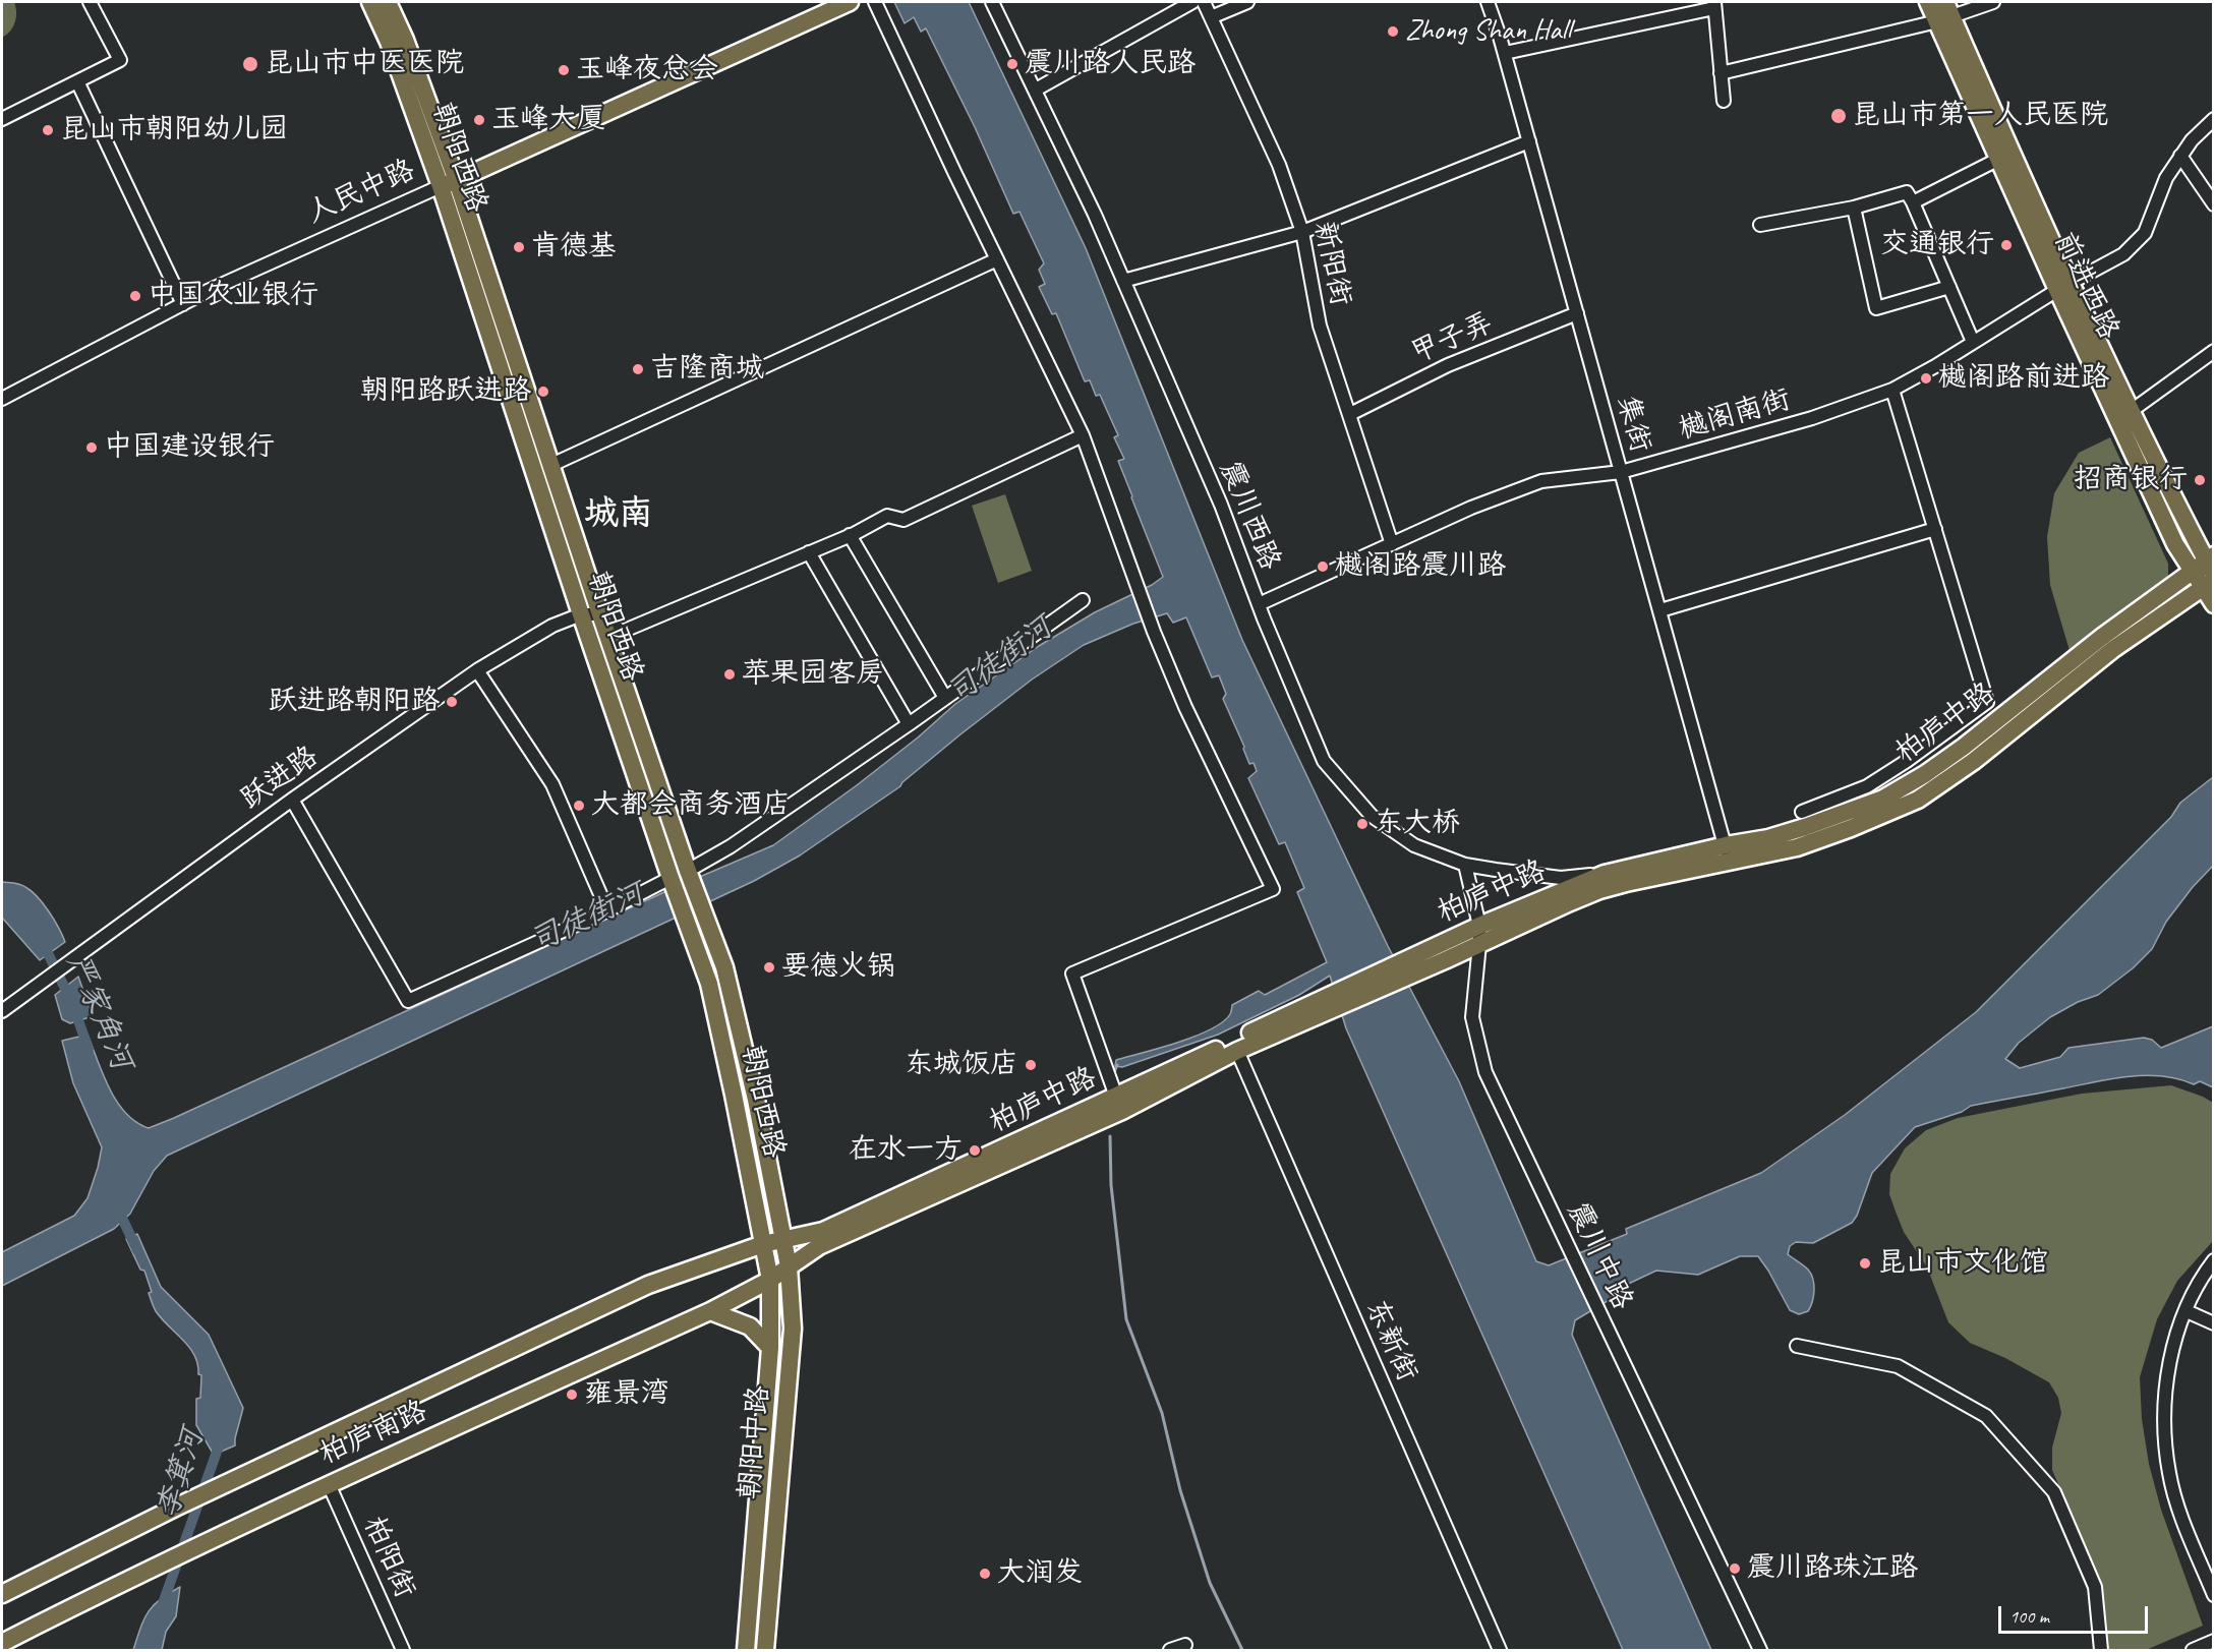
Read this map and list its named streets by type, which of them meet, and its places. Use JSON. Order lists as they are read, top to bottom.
{
  "streets": {
    "main road": [
      "朝阳西路",
      "人民中路",
      "前进西路",
      "柏庐中路",
      "柏庐南路",
      "朝阳中路"
    ],
    "street": [
      "新阳街",
      "甲子弄",
      "樾阁南街",
      "集街",
      "震川西路",
      "跃进路",
      "震川中路",
      "东新街",
      "柏阳街"
    ]
  },
  "crossings": [
    ["朝阳西路", "人民中路"],
    ["朝阳西路", "柏庐中路"],
    ["朝阳西路", "跃进路"],
    ["朝阳西路", "柏庐南路"],
    ["朝阳西路", "朝阳中路"],
    ["新阳街", "甲子弄"],
    ["新阳街", "樾阁南街"],
    ["前进西路", "樾阁南街"],
    ["前进西路", "柏庐中路"],
    ["甲子弄", "集街"],
    ["樾阁南街", "集街"],
    ["樾阁南街", "震川西路"],
    ["集街", "柏庐中路"],
    ["震川西路", "柏庐中路"],
    ["震川西路", "震川中路"],
    ["柏庐中路", "震川中路"],
    ["柏庐中路", "东新街"],
    ["柏庐中路", "柏庐南路"],
    ["柏庐中路", "朝阳中路"],
    ["柏庐南路", "朝阳中路"],
    ["柏庐南路", "柏阳街"]
  ],
  "districts": ["城南"],
  "water": ["司徒街河", "严家角河", "李箕河"],
  "places": [
    "Zhong Shan Hall",
    "昆山市中医医院",
    "震川路人民路",
    "玉峰夜总会",
    "昆山市第一人民医院",
    "玉峰大厦",
    "昆山市朝阳幼儿园",
    "交通银行",
    "肯德基",
    "中国农业银行",
    "吉隆商城",
    "樾阁路前进路",
    "朝阳路跃进路",
    "中国建设银行",
    "招商银行",
    "樾阁路震川路",
    "苹果园客房",
    "跃进路朝阳路",
    "大都会商务酒店",
    "东大桥",
    "要德火锅",
    "东城饭店",
    "在水一方",
    "昆山市文化馆",
    "雍景湾",
    "震川路珠江路",
    "大润发"
  ],
  "scale_bar": "100 m"
}
